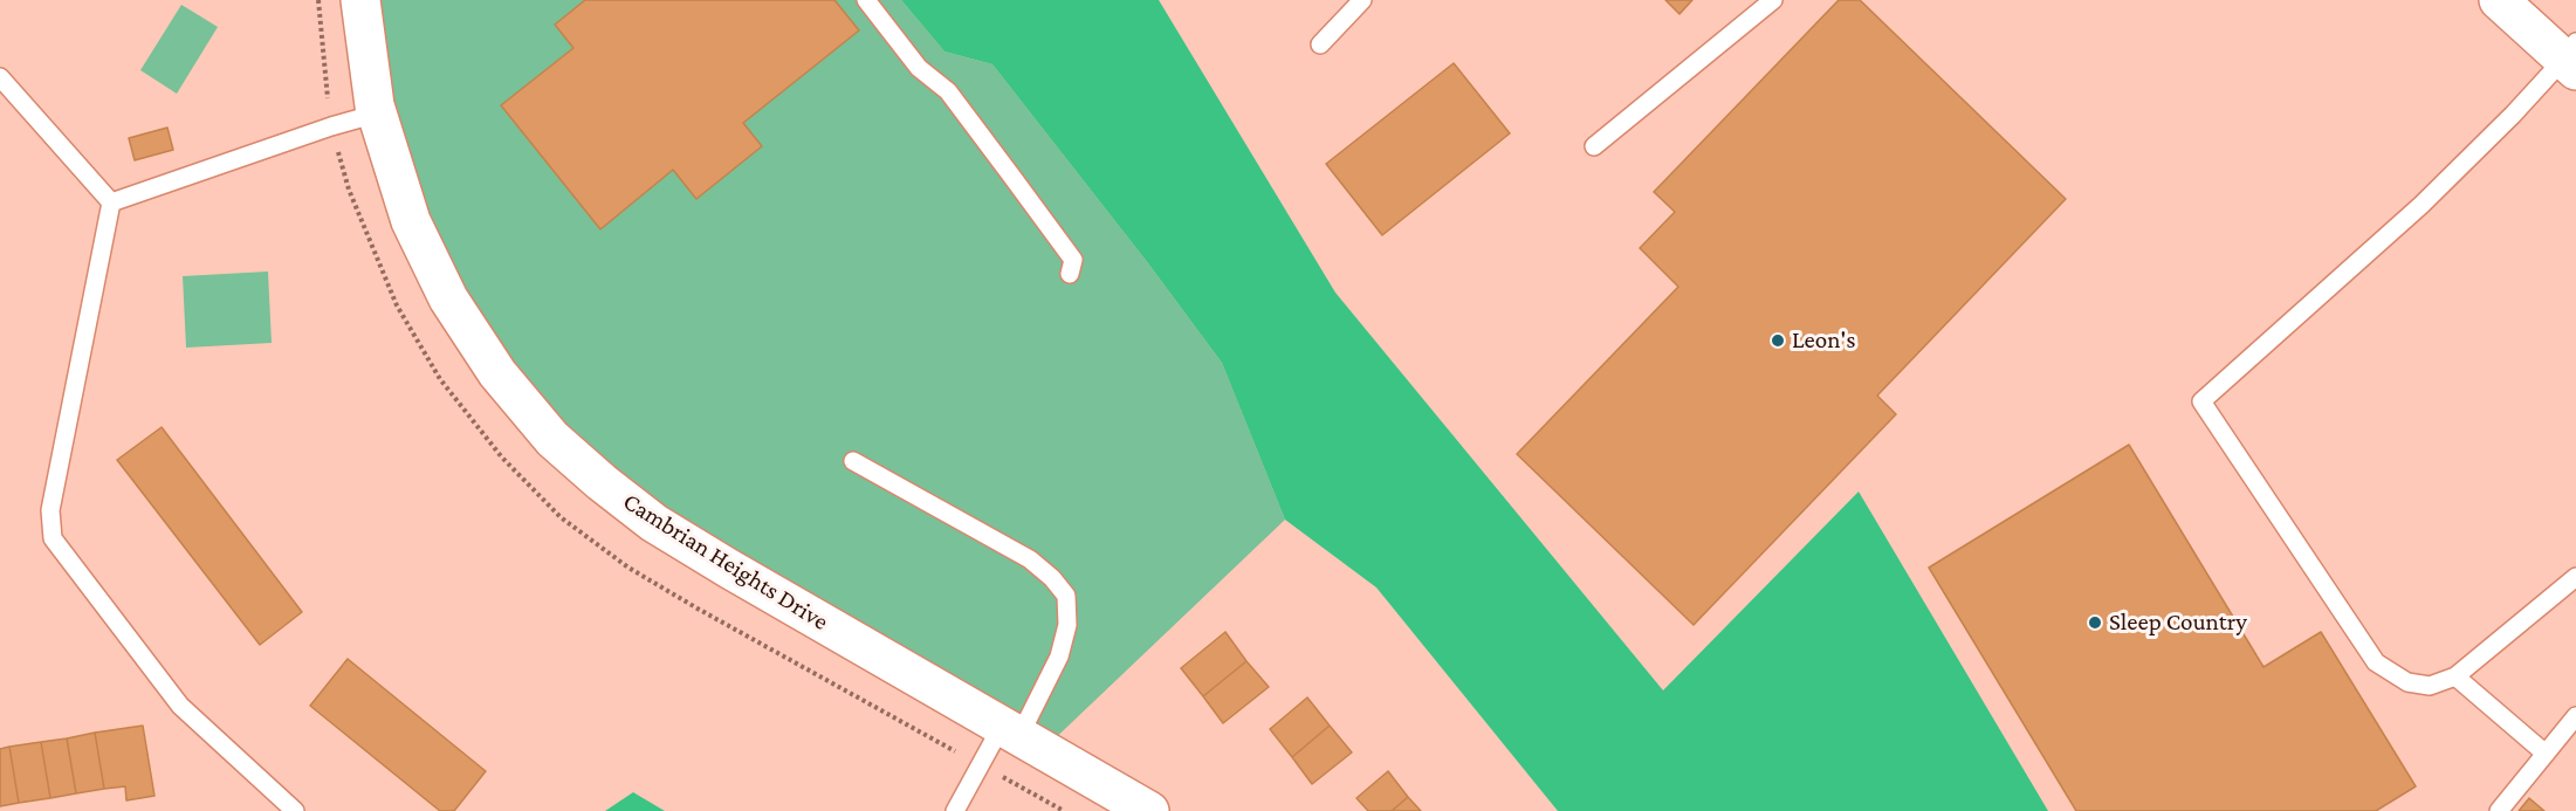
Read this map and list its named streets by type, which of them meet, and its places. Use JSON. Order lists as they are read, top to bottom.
{
  "streets": {
    "street": ["Cambrian Heights Drive"]
  },
  "places": ["Leon's", "Sleep Country"]
}
